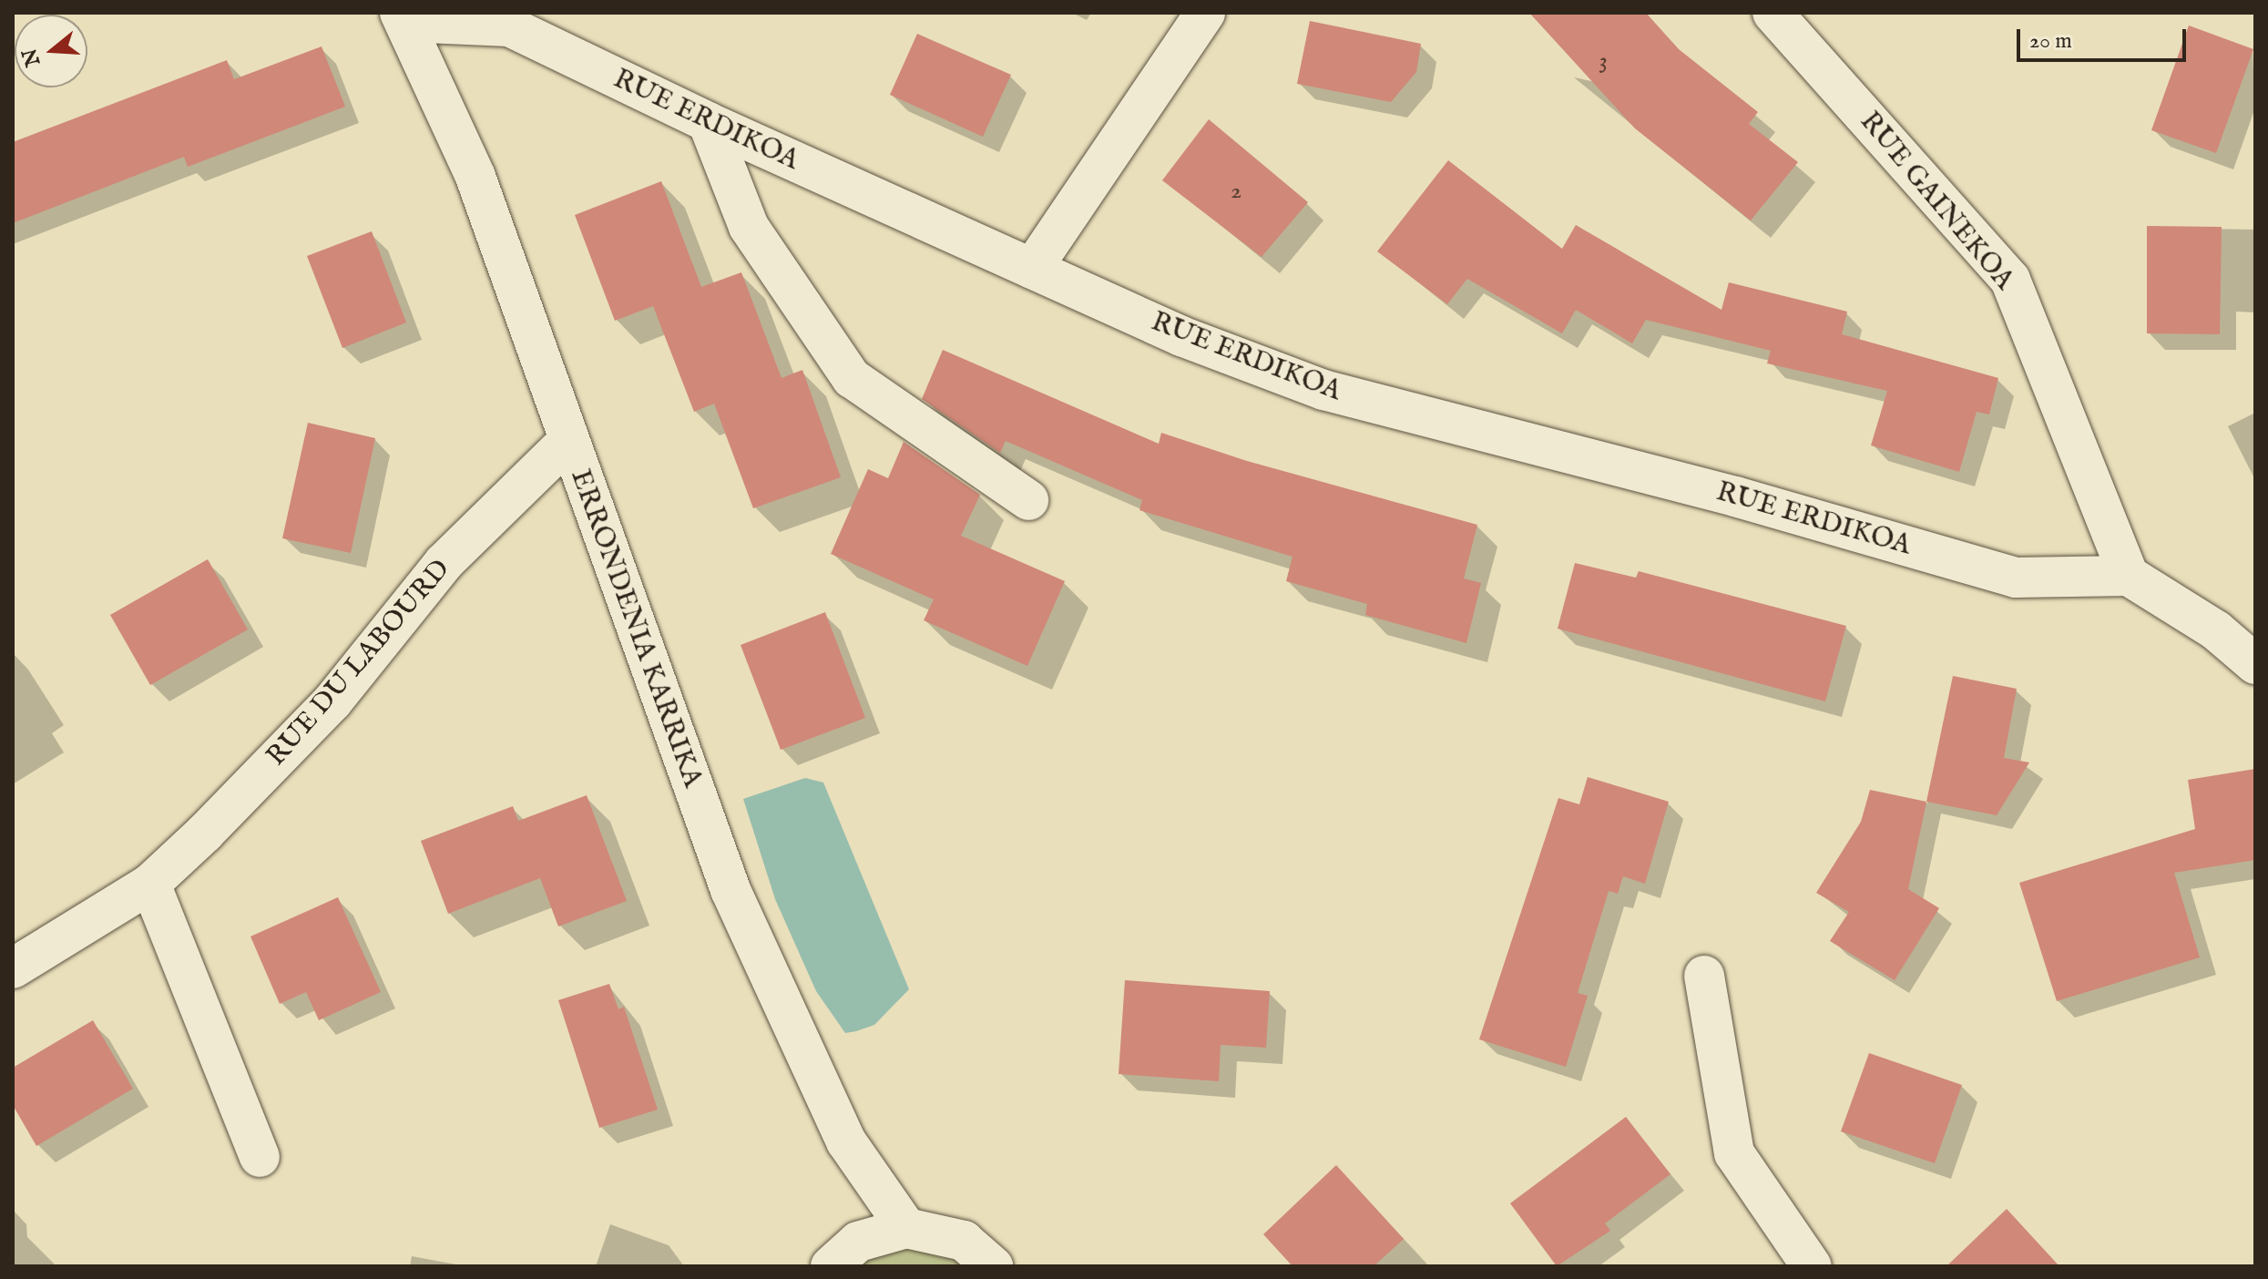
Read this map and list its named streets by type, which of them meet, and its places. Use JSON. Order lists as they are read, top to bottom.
{
  "streets": {
    "street": [
      "RUE ERDIKOA",
      "RUE GAINEKOA",
      "ERRONDENIA KARRIKA",
      "RUE DU LABOURD"
    ]
  },
  "crossings": [
    ["RUE ERDIKOA", "RUE GAINEKOA"],
    ["RUE ERDIKOA", "ERRONDENIA KARRIKA"],
    ["ERRONDENIA KARRIKA", "RUE DU LABOURD"]
  ],
  "house_numbers": ["3", "2"],
  "scale_bar": "20 m",
  "north": "left"
}
